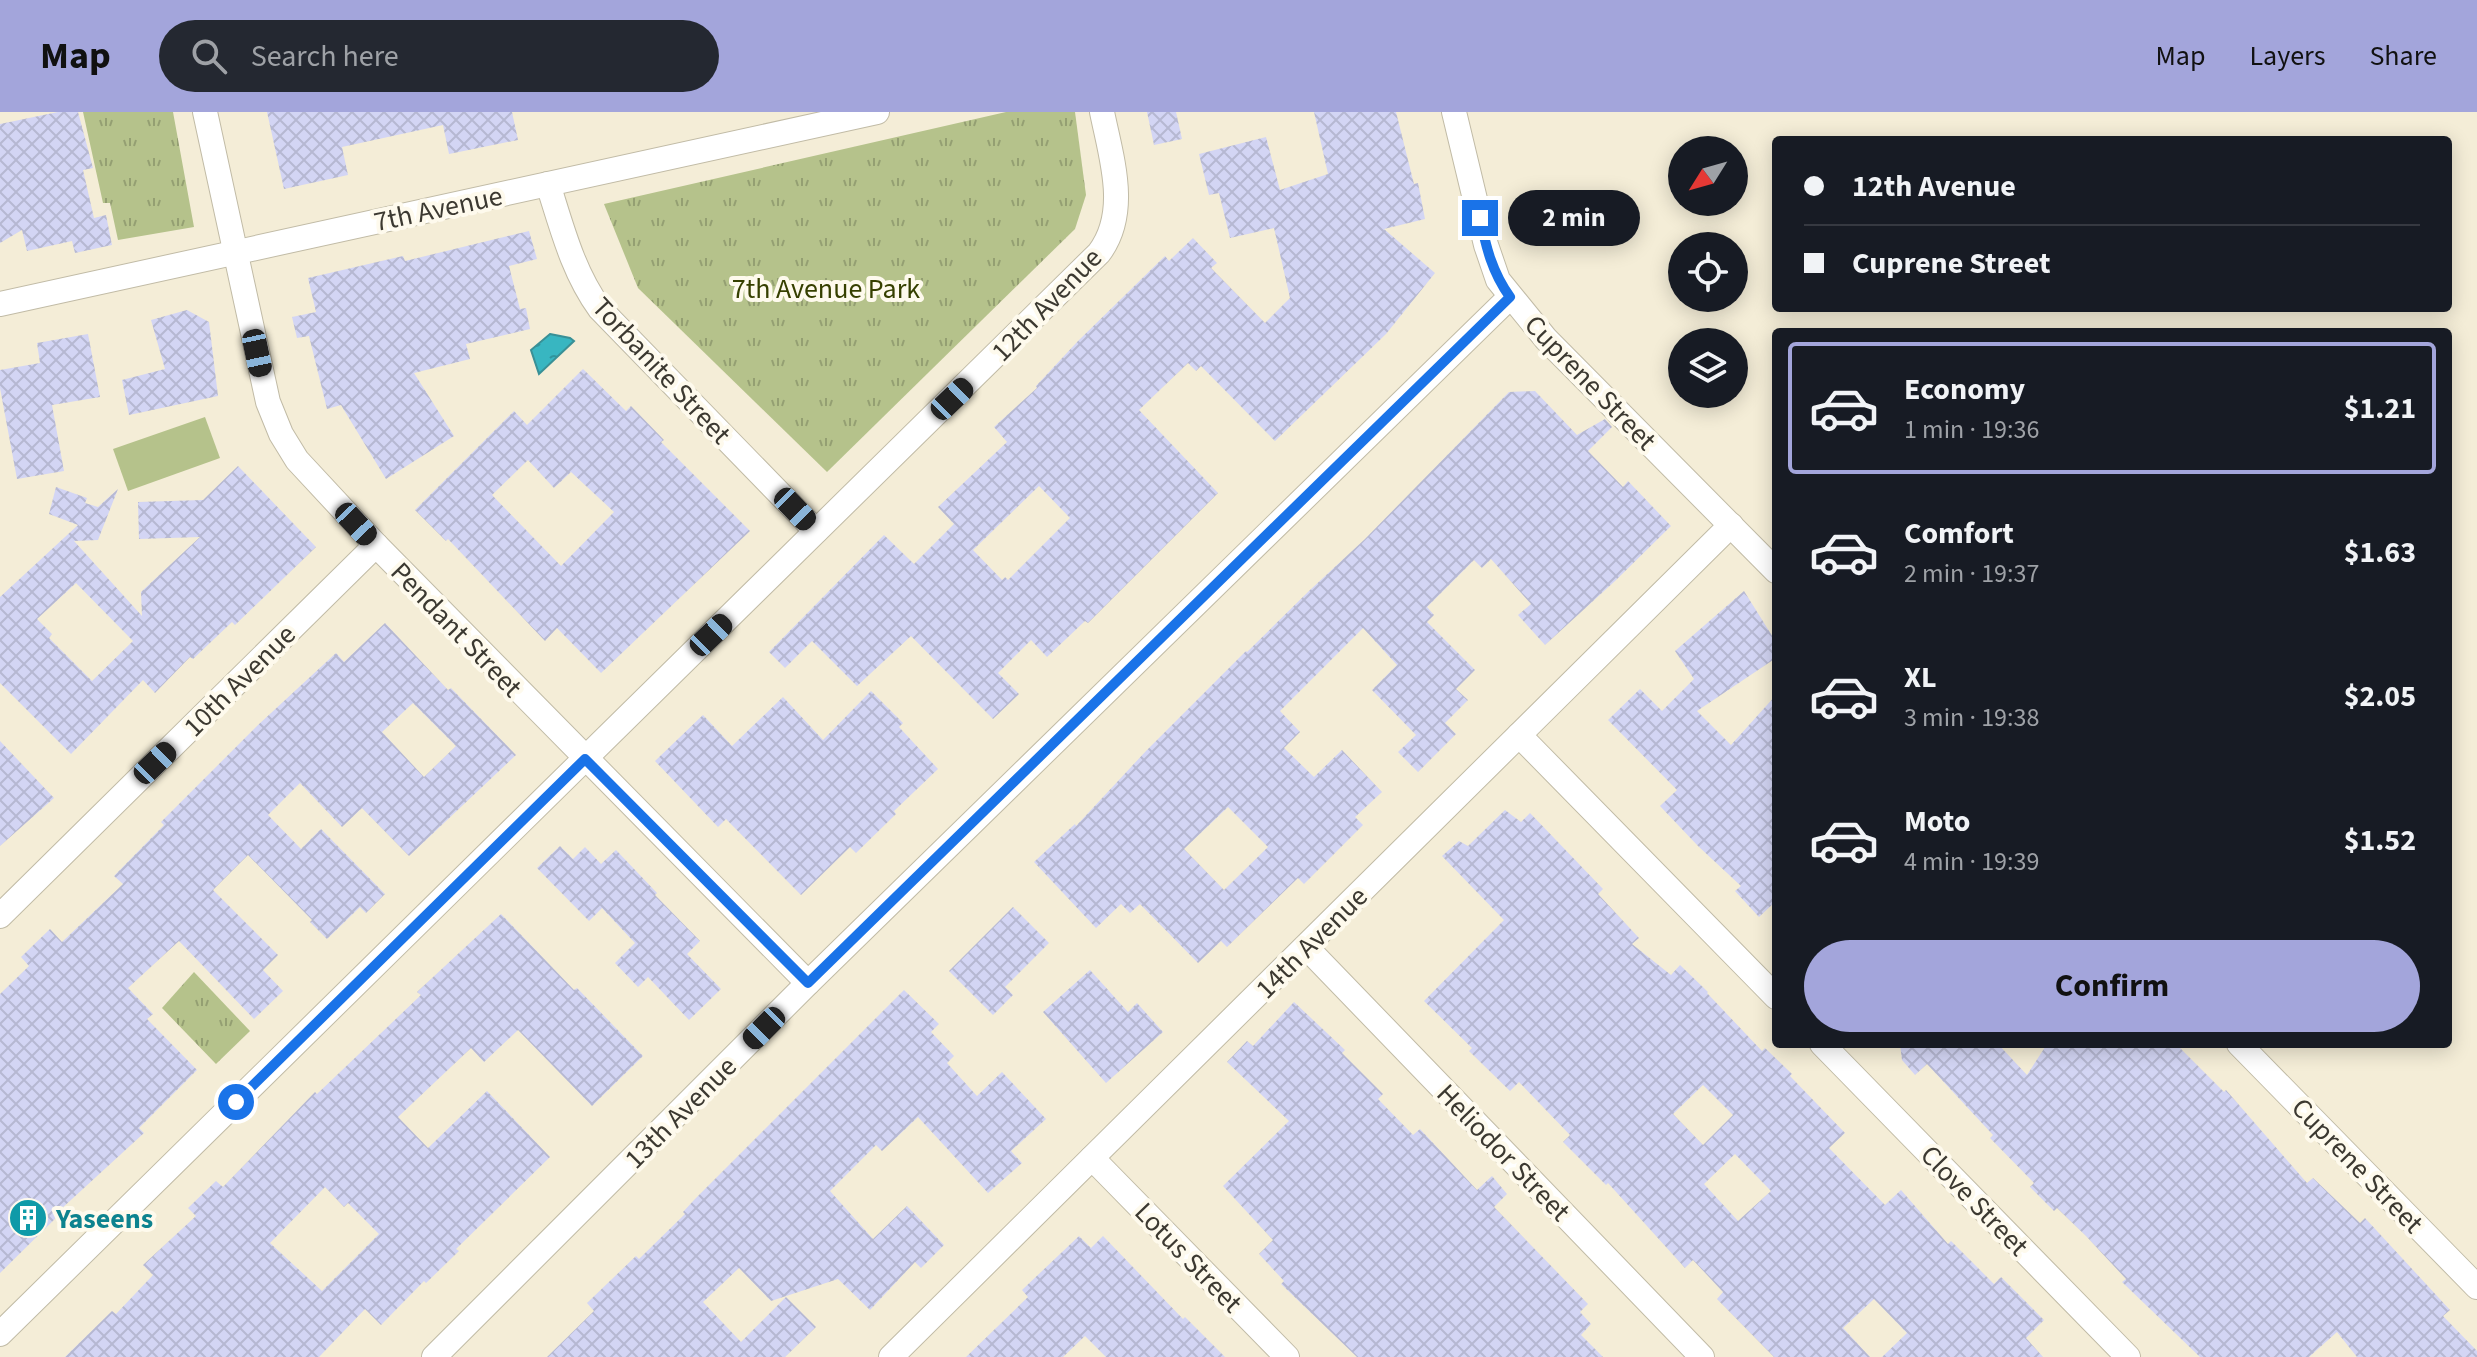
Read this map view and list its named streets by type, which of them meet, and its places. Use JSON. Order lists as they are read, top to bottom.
{
  "streets": {
    "street": [
      "7th Avenue",
      "12th Avenue",
      "Torbanite Street",
      "Cuprene Street",
      "Pendant Street",
      "10th Avenue",
      "14th Avenue",
      "13th Avenue",
      "Heliodor Street",
      "Clove Street",
      "Lotus Street"
    ]
  },
  "crossings": [
    ["7th Avenue", "Torbanite Street"],
    ["7th Avenue", "Pendant Street"],
    ["12th Avenue", "Torbanite Street"],
    ["12th Avenue", "Pendant Street"],
    ["Cuprene Street", "14th Avenue"],
    ["Cuprene Street", "13th Avenue"],
    ["Pendant Street", "10th Avenue"],
    ["Pendant Street", "13th Avenue"],
    ["14th Avenue", "Heliodor Street"],
    ["14th Avenue", "Lotus Street"]
  ],
  "parks": ["7th Avenue Park"],
  "places": {
    "building": ["Yaseens"]
  },
  "north": "bottom left",
  "page": {
    "header": "Map",
    "search": "Search here",
    "nav": ["Map", "Layers", "Share"],
    "banner": ["12th Avenue", "Cuprene Street"],
    "bubble": "2 min",
    "list": [
      {
        "name": "Economy",
        "note": "1 min · 19:36",
        "value": "$1.21"
      },
      {
        "name": "Comfort",
        "note": "2 min · 19:37",
        "value": "$1.63"
      },
      {
        "name": "XL",
        "note": "3 min · 19:38",
        "value": "$2.05"
      },
      {
        "name": "Moto",
        "note": "4 min · 19:39",
        "value": "$1.52"
      }
    ],
    "buttons": "Confirm"
  }
}
